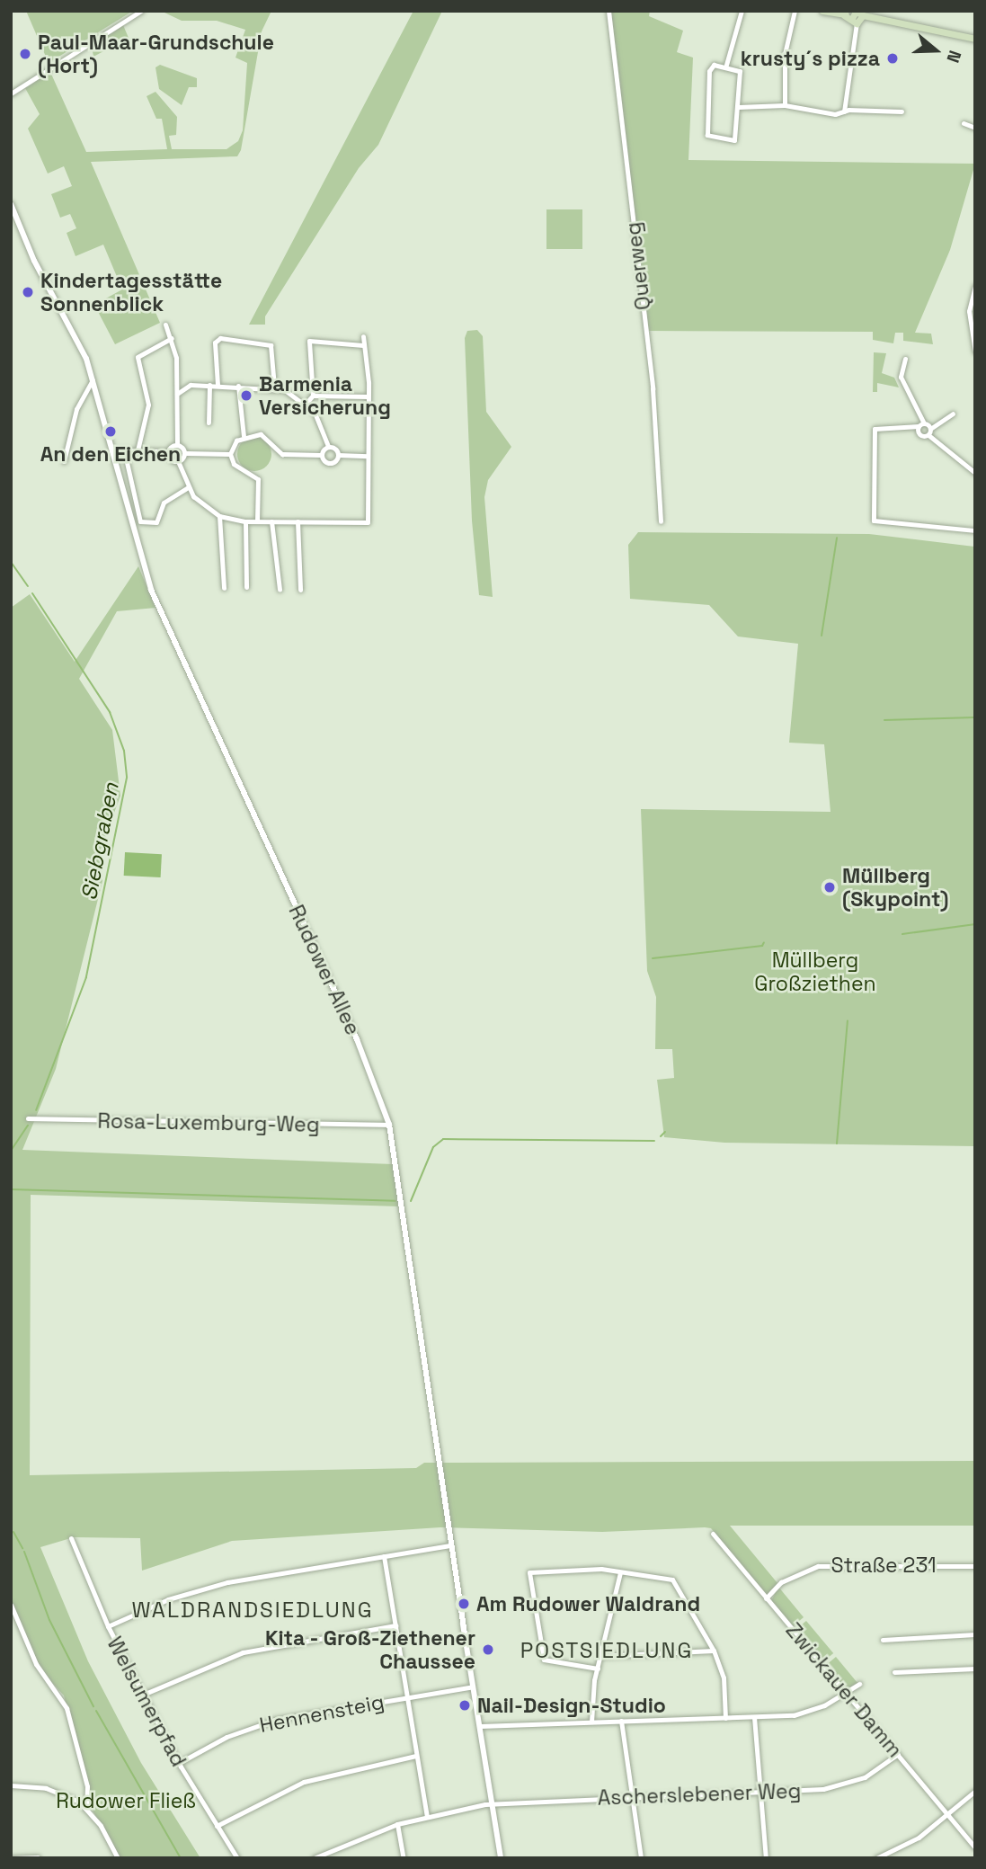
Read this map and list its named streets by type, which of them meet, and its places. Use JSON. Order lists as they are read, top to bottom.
{
  "streets": {
    "street": [
      "Querweg",
      "Rudower Allee",
      "Rosa-Luxemburg-Weg",
      "Straße 231",
      "Zwickauer Damm",
      "Welsumerpfad",
      "Hennensteig",
      "Ascherslebener Weg"
    ]
  },
  "crossings": [
    ["Rudower Allee", "Rosa-Luxemburg-Weg"],
    ["Rudower Allee", "Hennensteig"],
    ["Rudower Allee", "Ascherslebener Weg"],
    ["Straße 231", "Zwickauer Damm"],
    ["Zwickauer Damm", "Ascherslebener Weg"],
    ["Welsumerpfad", "Hennensteig"]
  ],
  "districts": ["WALDRANDSIEDLUNG", "POSTSIEDLUNG"],
  "water": ["Siebgraben"],
  "parks": ["Müllberg Großziethen", "Rudower Fließ"],
  "places": [
    "Paul-Maar-Grundschule (Hort)",
    "krusty´s pizza",
    "Kindertagesstätte Sonnenblick",
    "Barmenia Versicherung",
    "An den Eichen",
    "Müllberg (Skypoint)",
    "Am Rudower Waldrand",
    "Kita - Groß-Ziethener Chaussee",
    "Nail-Design-Studio"
  ],
  "north": "right"
}
